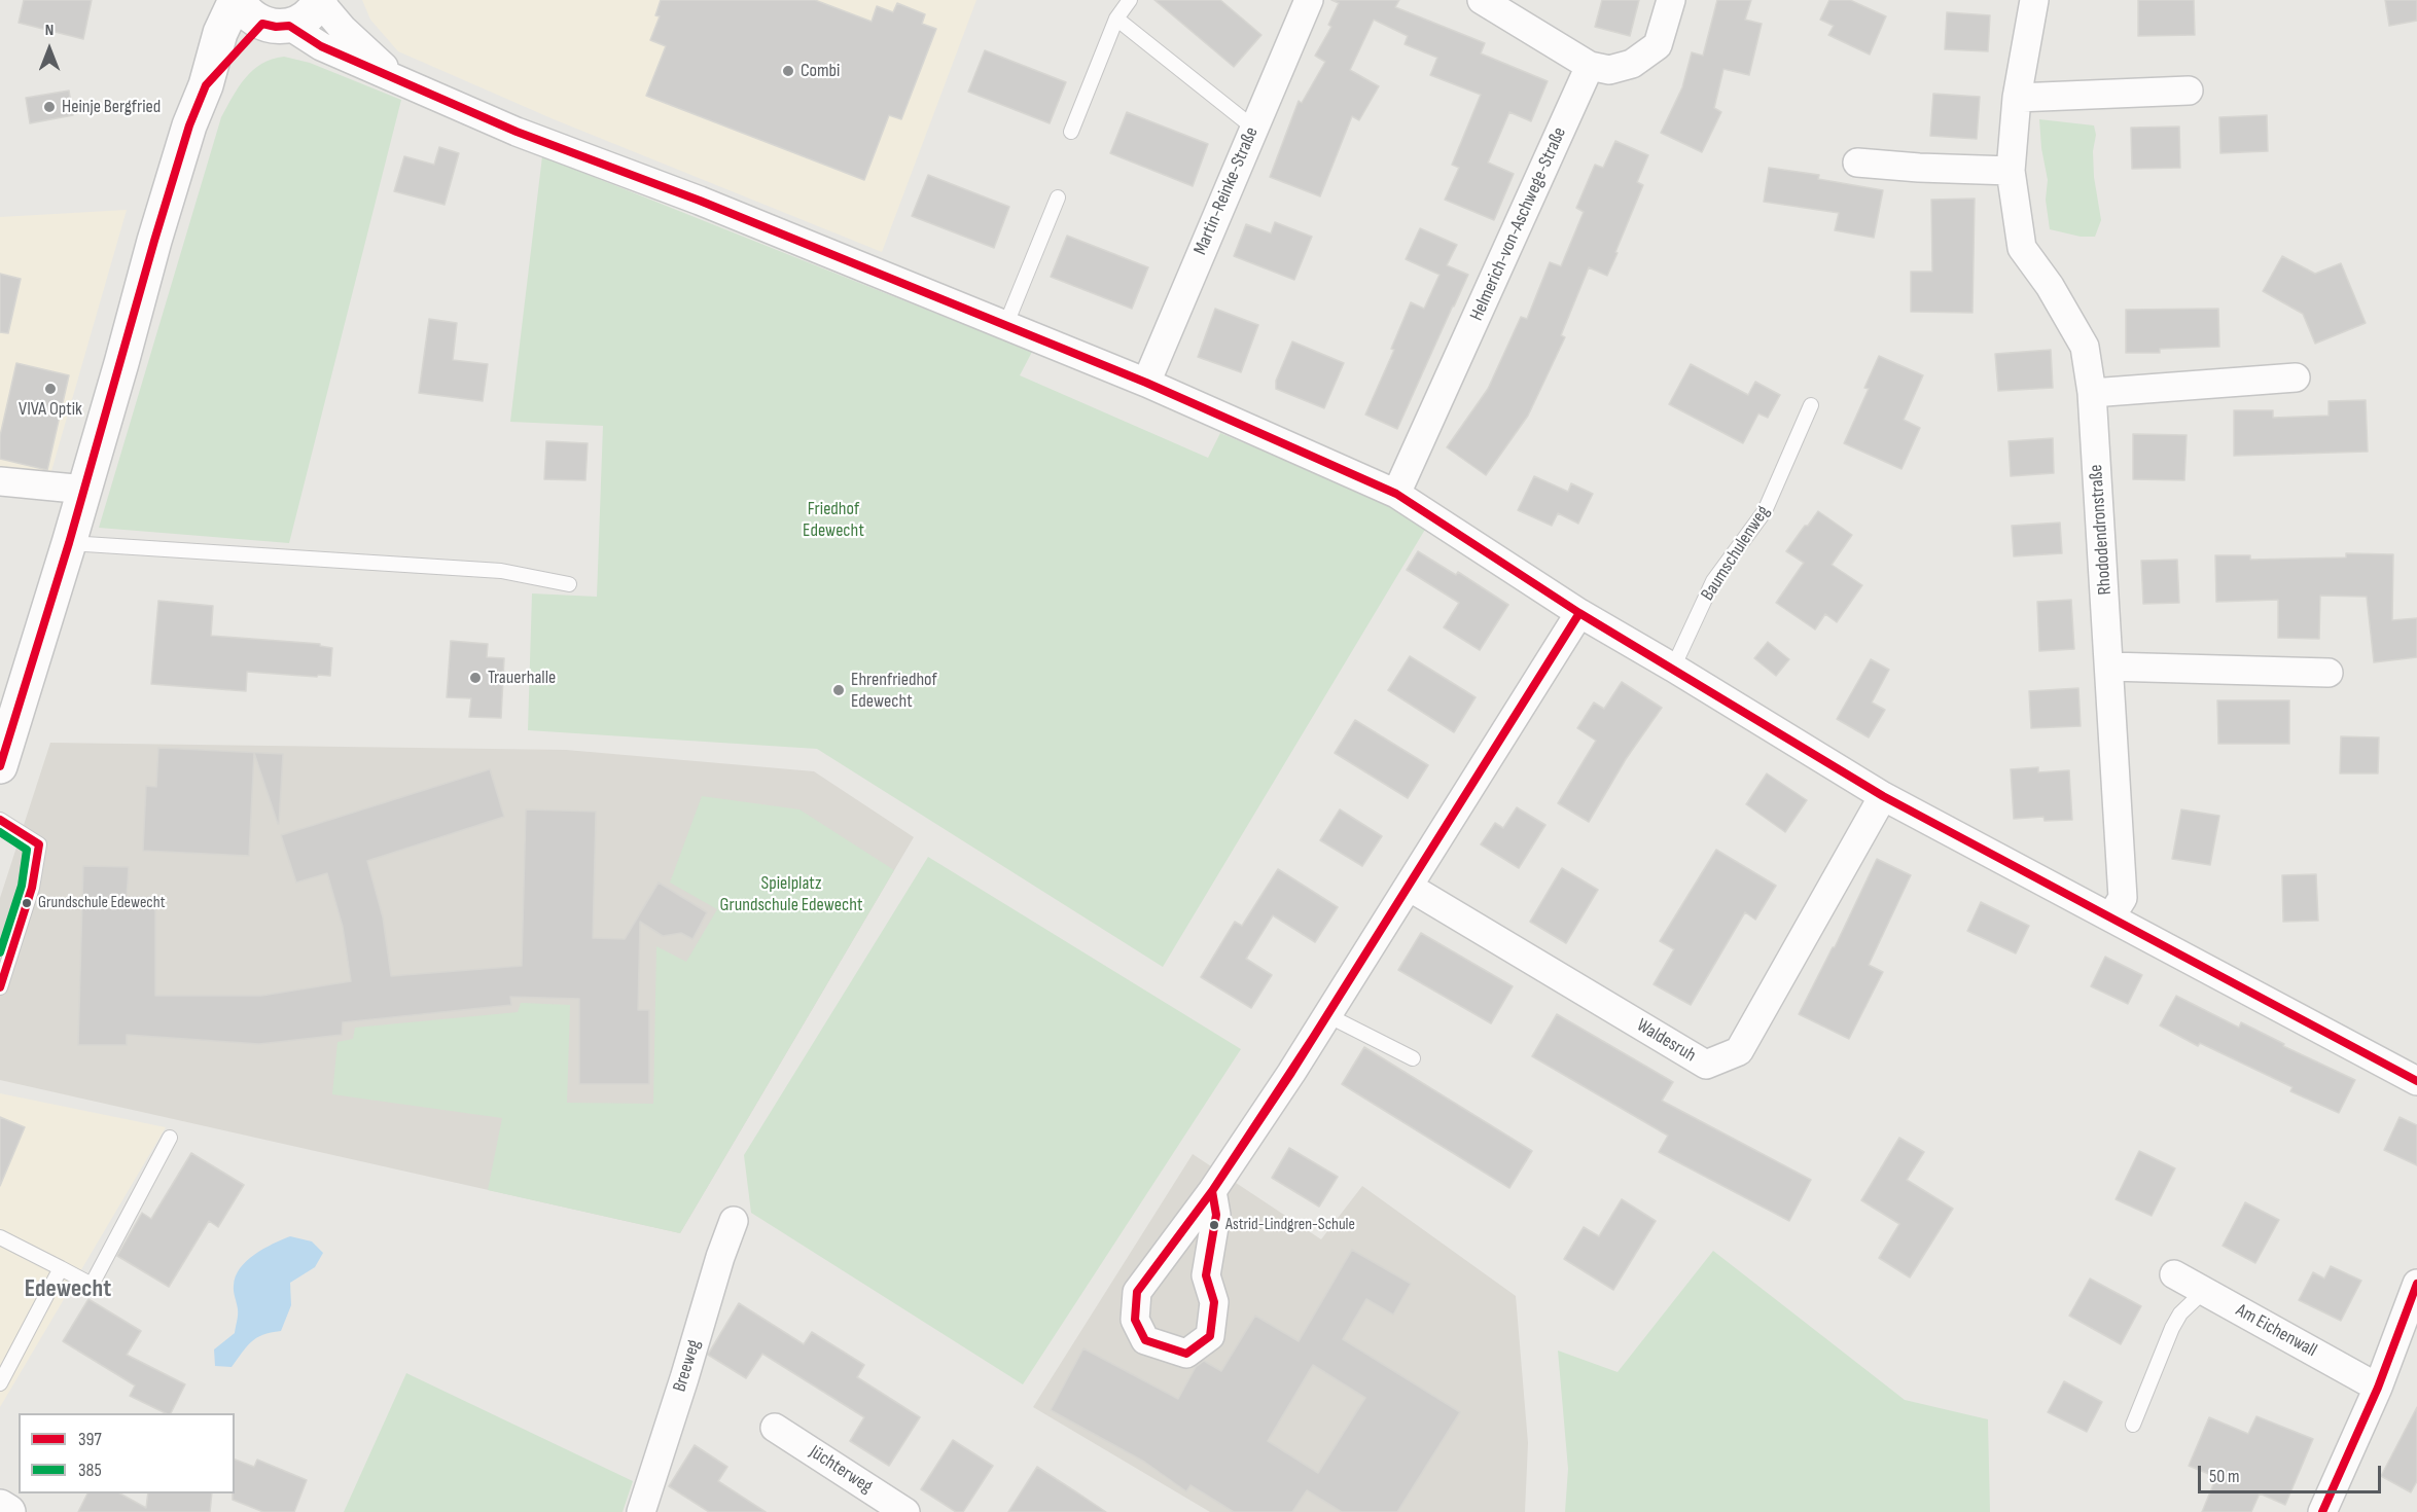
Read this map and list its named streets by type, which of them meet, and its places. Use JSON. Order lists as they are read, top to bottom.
{
  "streets": {
    "street": [
      "Martin-Reinke-Straße",
      "Helmerich-von-Aschwege-Straße",
      "Rhododendronstraße",
      "Waldesruh",
      "Am Eichenwall",
      "Breeweg",
      "Jüchterweg"
    ],
    "lane": ["Baumschulenweg"]
  },
  "districts": ["Edewecht"],
  "parks": ["Friedhof Edewecht", "Spielplatz Grundschule Edewecht"],
  "places": [
    "Combi",
    "Heinje Bergfried",
    "VIVA Optik",
    "Trauerhalle",
    "Ehrenfriedhof Edewecht",
    "Grundschule Edewecht",
    "Astrid-Lindgren-Schule"
  ],
  "lines": ["transit line 397", "transit line 385"],
  "legend": ["397", "385"],
  "scale_bar": "50 m",
  "north": "top"
}
